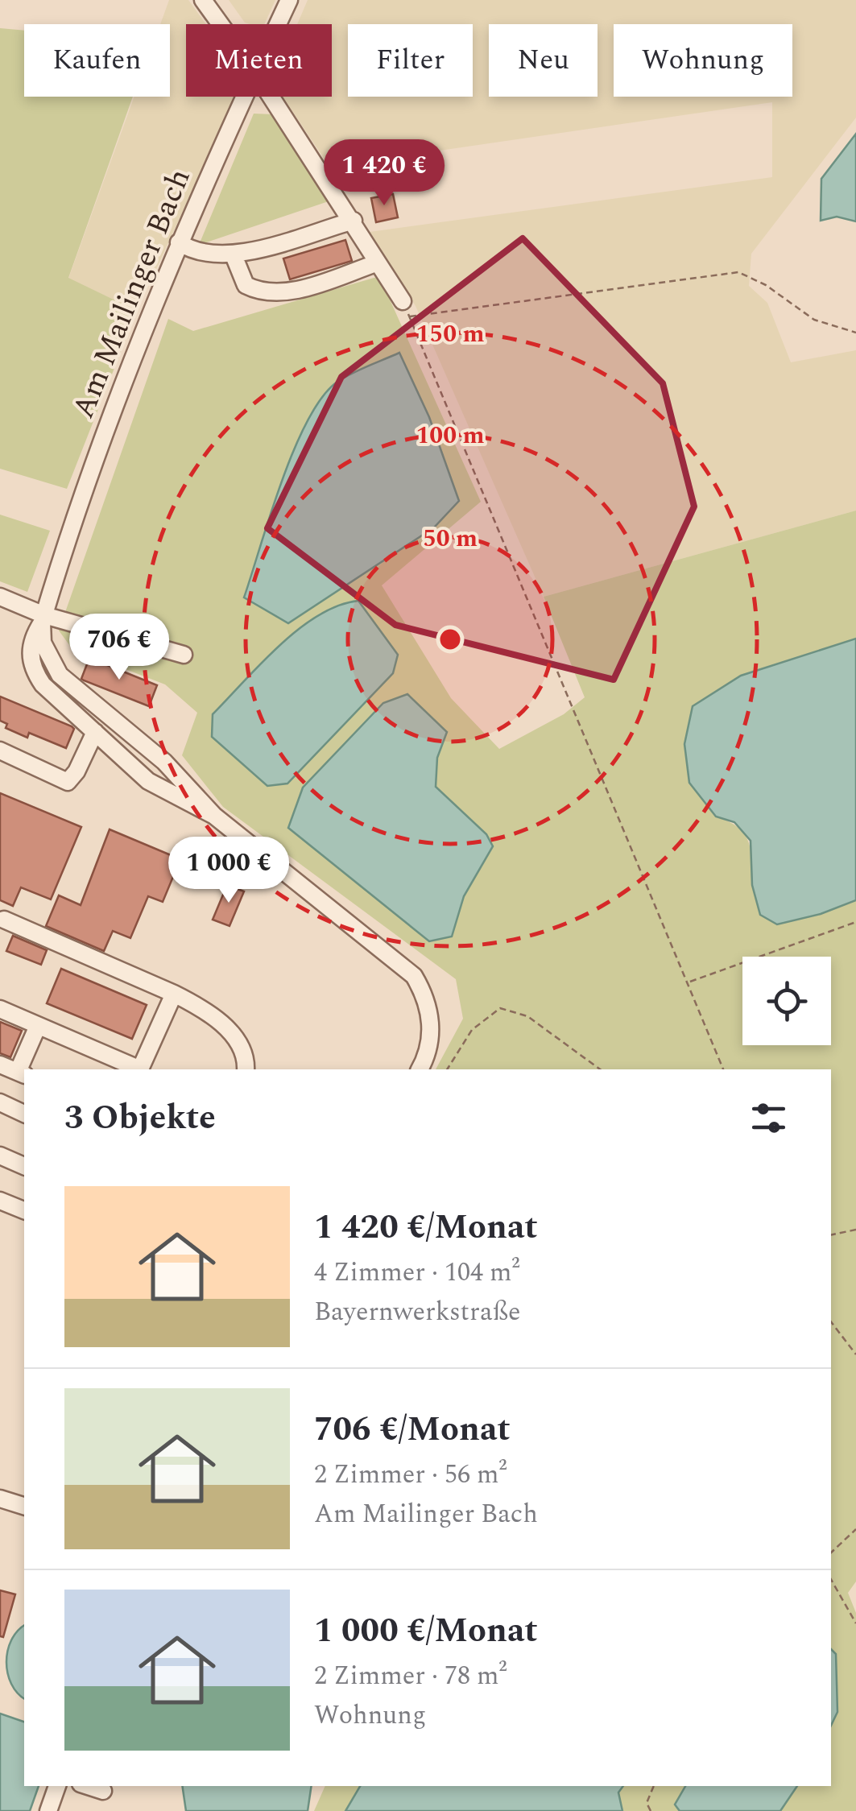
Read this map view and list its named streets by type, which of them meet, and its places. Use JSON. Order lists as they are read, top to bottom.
{
  "streets": {
    "street": ["Am Mailinger Bach"]
  },
  "page": {
    "chip": [
      "Kaufen",
      "Mieten",
      "Filter",
      "Neu",
      "Wohnung"
    ],
    "price": ["1 420 €", "706 €", "1 000 €"],
    "heading": "3 Objekte",
    "list": [
      {
        "name": "1 420 €/Monat",
        "note": "4 Zimmer · 104 m² · Bayernwerkstraße"
      },
      {
        "name": "706 €/Monat",
        "note": "2 Zimmer · 56 m² · Am Mailinger Bach"
      },
      {
        "name": "1 000 €/Monat",
        "note": "2 Zimmer · 78 m² · Wohnung"
      }
    ]
  },
  "rings": ["150 m", "100 m", "50 m"]
}
